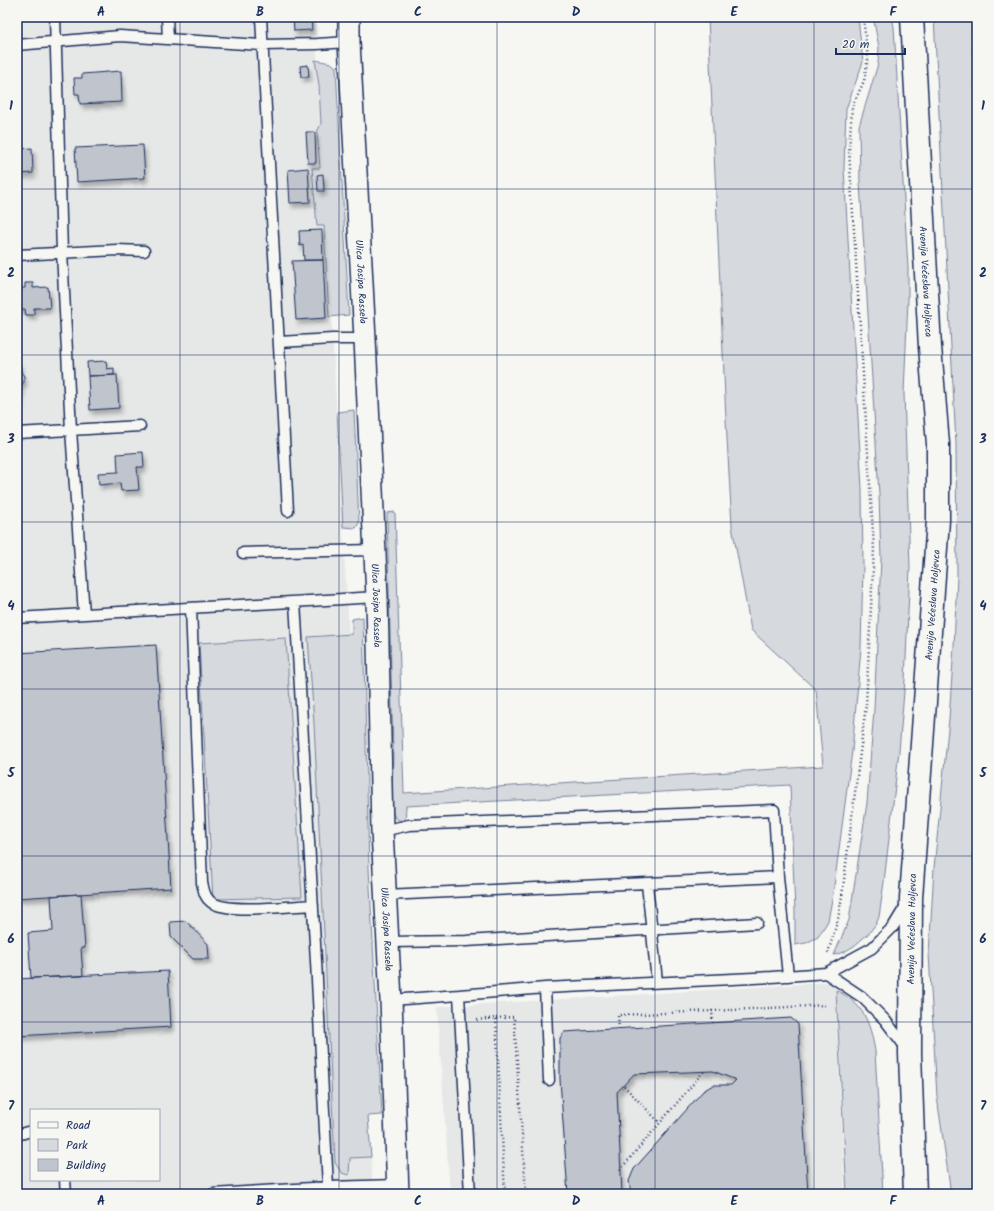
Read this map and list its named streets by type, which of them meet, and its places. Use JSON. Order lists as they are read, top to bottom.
{
  "streets": {
    "main road": ["Avenija Većeslava Holjevca"],
    "street": ["Ulica Josipa Rassela"]
  },
  "legend": ["Road", "Park", "Building"],
  "scale_bar": "20 m",
  "grid": {
    "columns": [
      "A",
      "B",
      "C",
      "D",
      "E",
      "F"
    ],
    "rows": [
      "1",
      "2",
      "3",
      "4",
      "5",
      "6",
      "7"
    ]
  }
}
